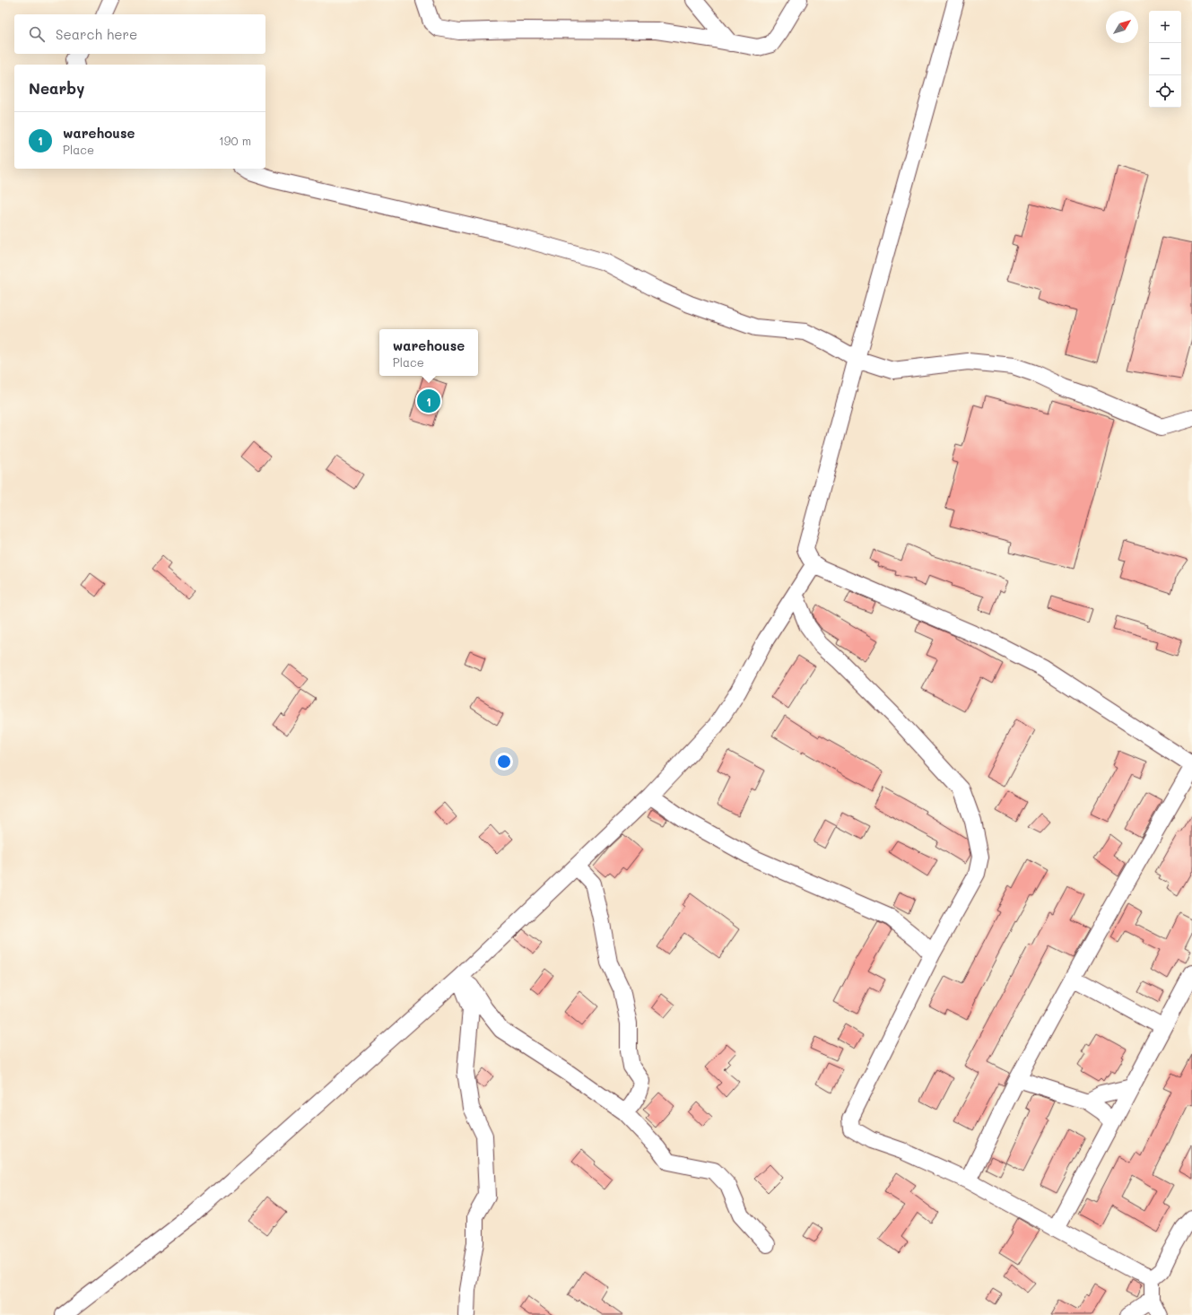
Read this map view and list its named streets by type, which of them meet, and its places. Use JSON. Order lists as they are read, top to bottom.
{
  "north": "top right",
  "page": {
    "map_buttons": ["+", "−"],
    "search": "Search here",
    "heading": "Nearby",
    "list": [
      {
        "mark": "1",
        "name": "warehouse",
        "note": "Place",
        "value": "190 m"
      }
    ],
    "popup": ["warehouse", "Place"],
    "pins": "1"
  }
}
